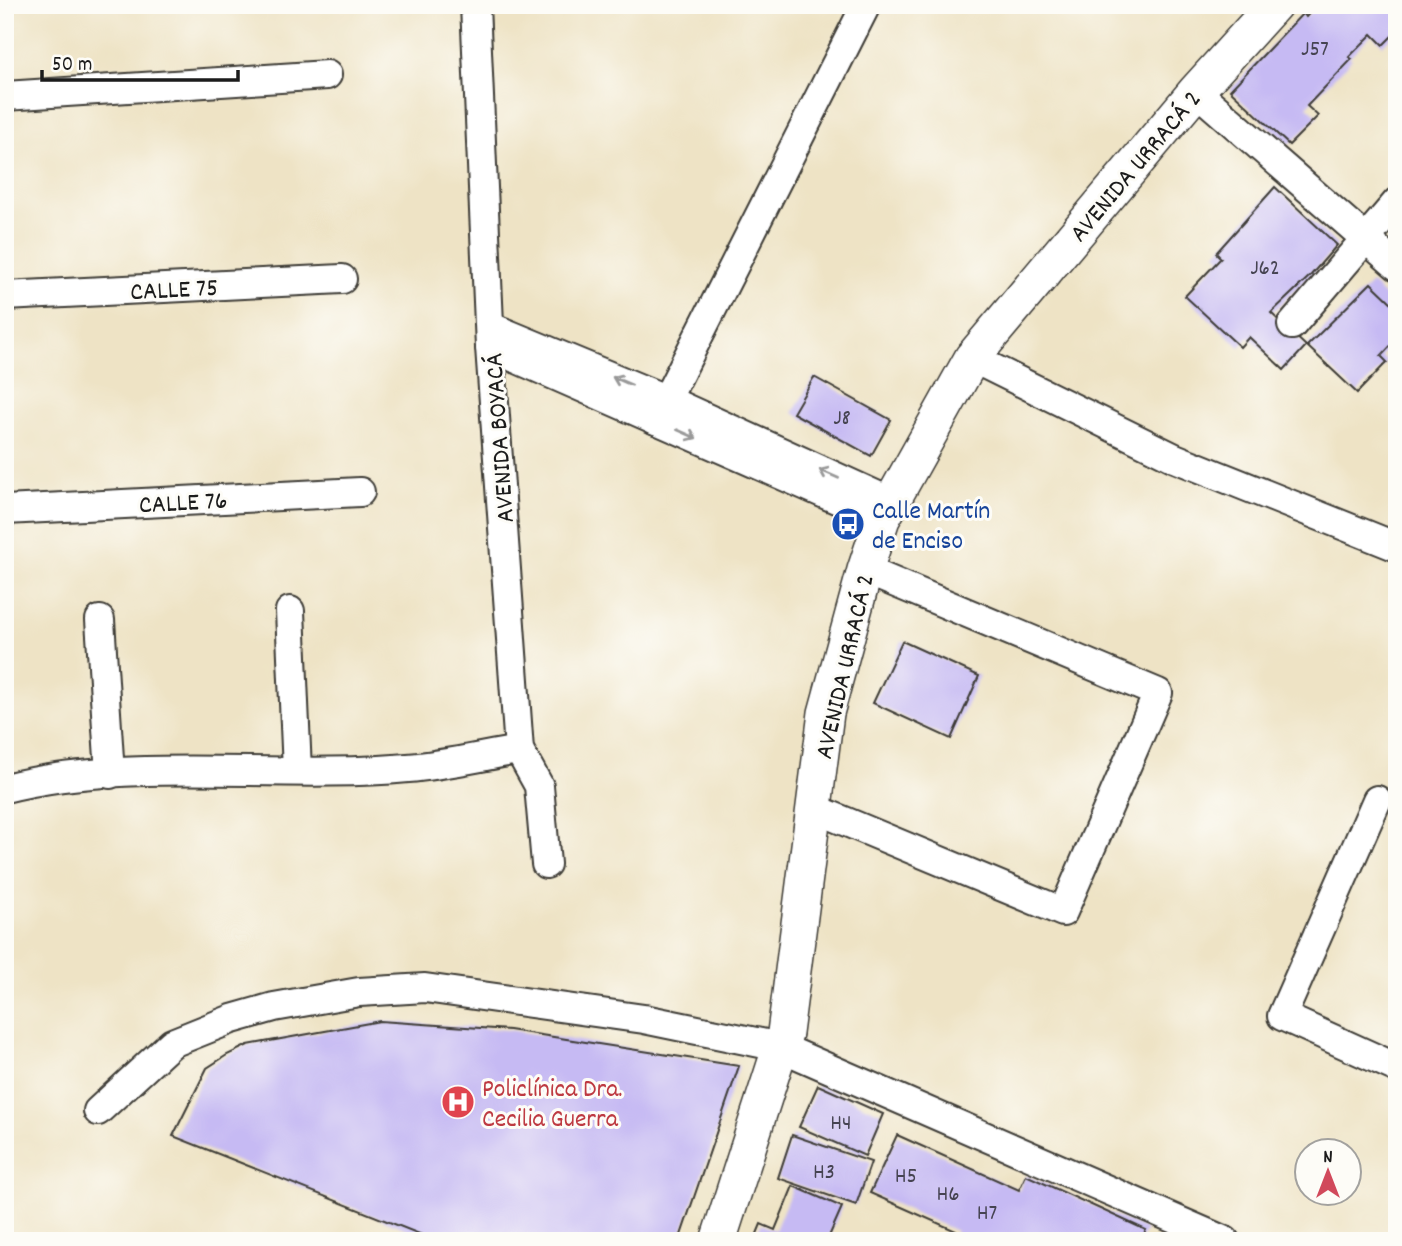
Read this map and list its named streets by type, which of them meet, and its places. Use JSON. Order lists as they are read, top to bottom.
{
  "streets": {
    "street": [
      "AVENIDA URRACÁ 2",
      "CALLE 75",
      "AVENIDA BOYACÁ",
      "CALLE 76"
    ]
  },
  "places": {
    "bus stop": ["Calle Martín de Enciso"],
    "hospital": ["Policlínica Dra. Cecilia Guerra"]
  },
  "house_numbers": [
    "J57",
    "J62",
    "J8",
    "H4",
    "H3",
    "H5",
    "H6",
    "H7"
  ],
  "scale_bar": "50 m",
  "north": "top"
}
